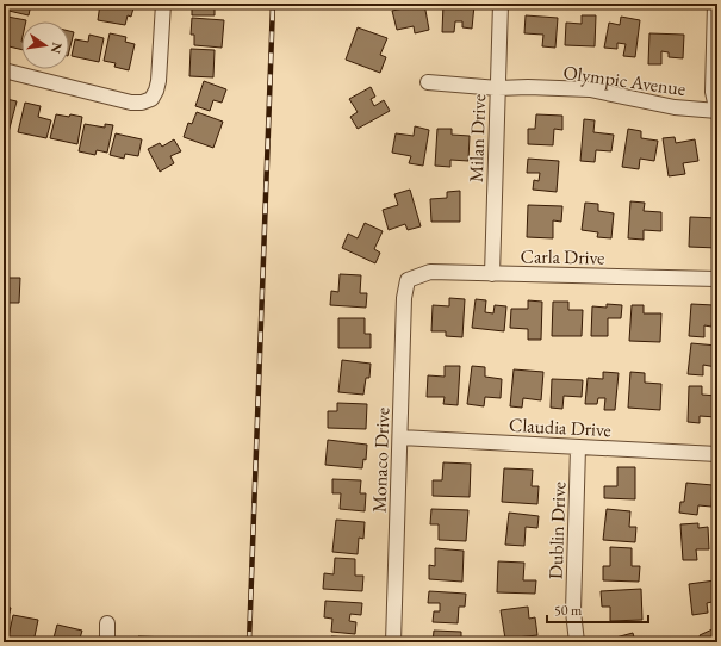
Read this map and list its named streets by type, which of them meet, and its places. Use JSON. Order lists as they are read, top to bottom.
{
  "streets": {
    "street": [
      "Olympic Avenue",
      "Milan Drive",
      "Carla Drive",
      "Claudia Drive",
      "Monaco Drive",
      "Dublin Drive"
    ]
  },
  "crossings": [
    ["Olympic Avenue", "Milan Drive"],
    ["Milan Drive", "Carla Drive"],
    ["Carla Drive", "Monaco Drive"],
    ["Claudia Drive", "Monaco Drive"],
    ["Claudia Drive", "Dublin Drive"]
  ],
  "scale_bar": "50 m",
  "north": "right"
}
